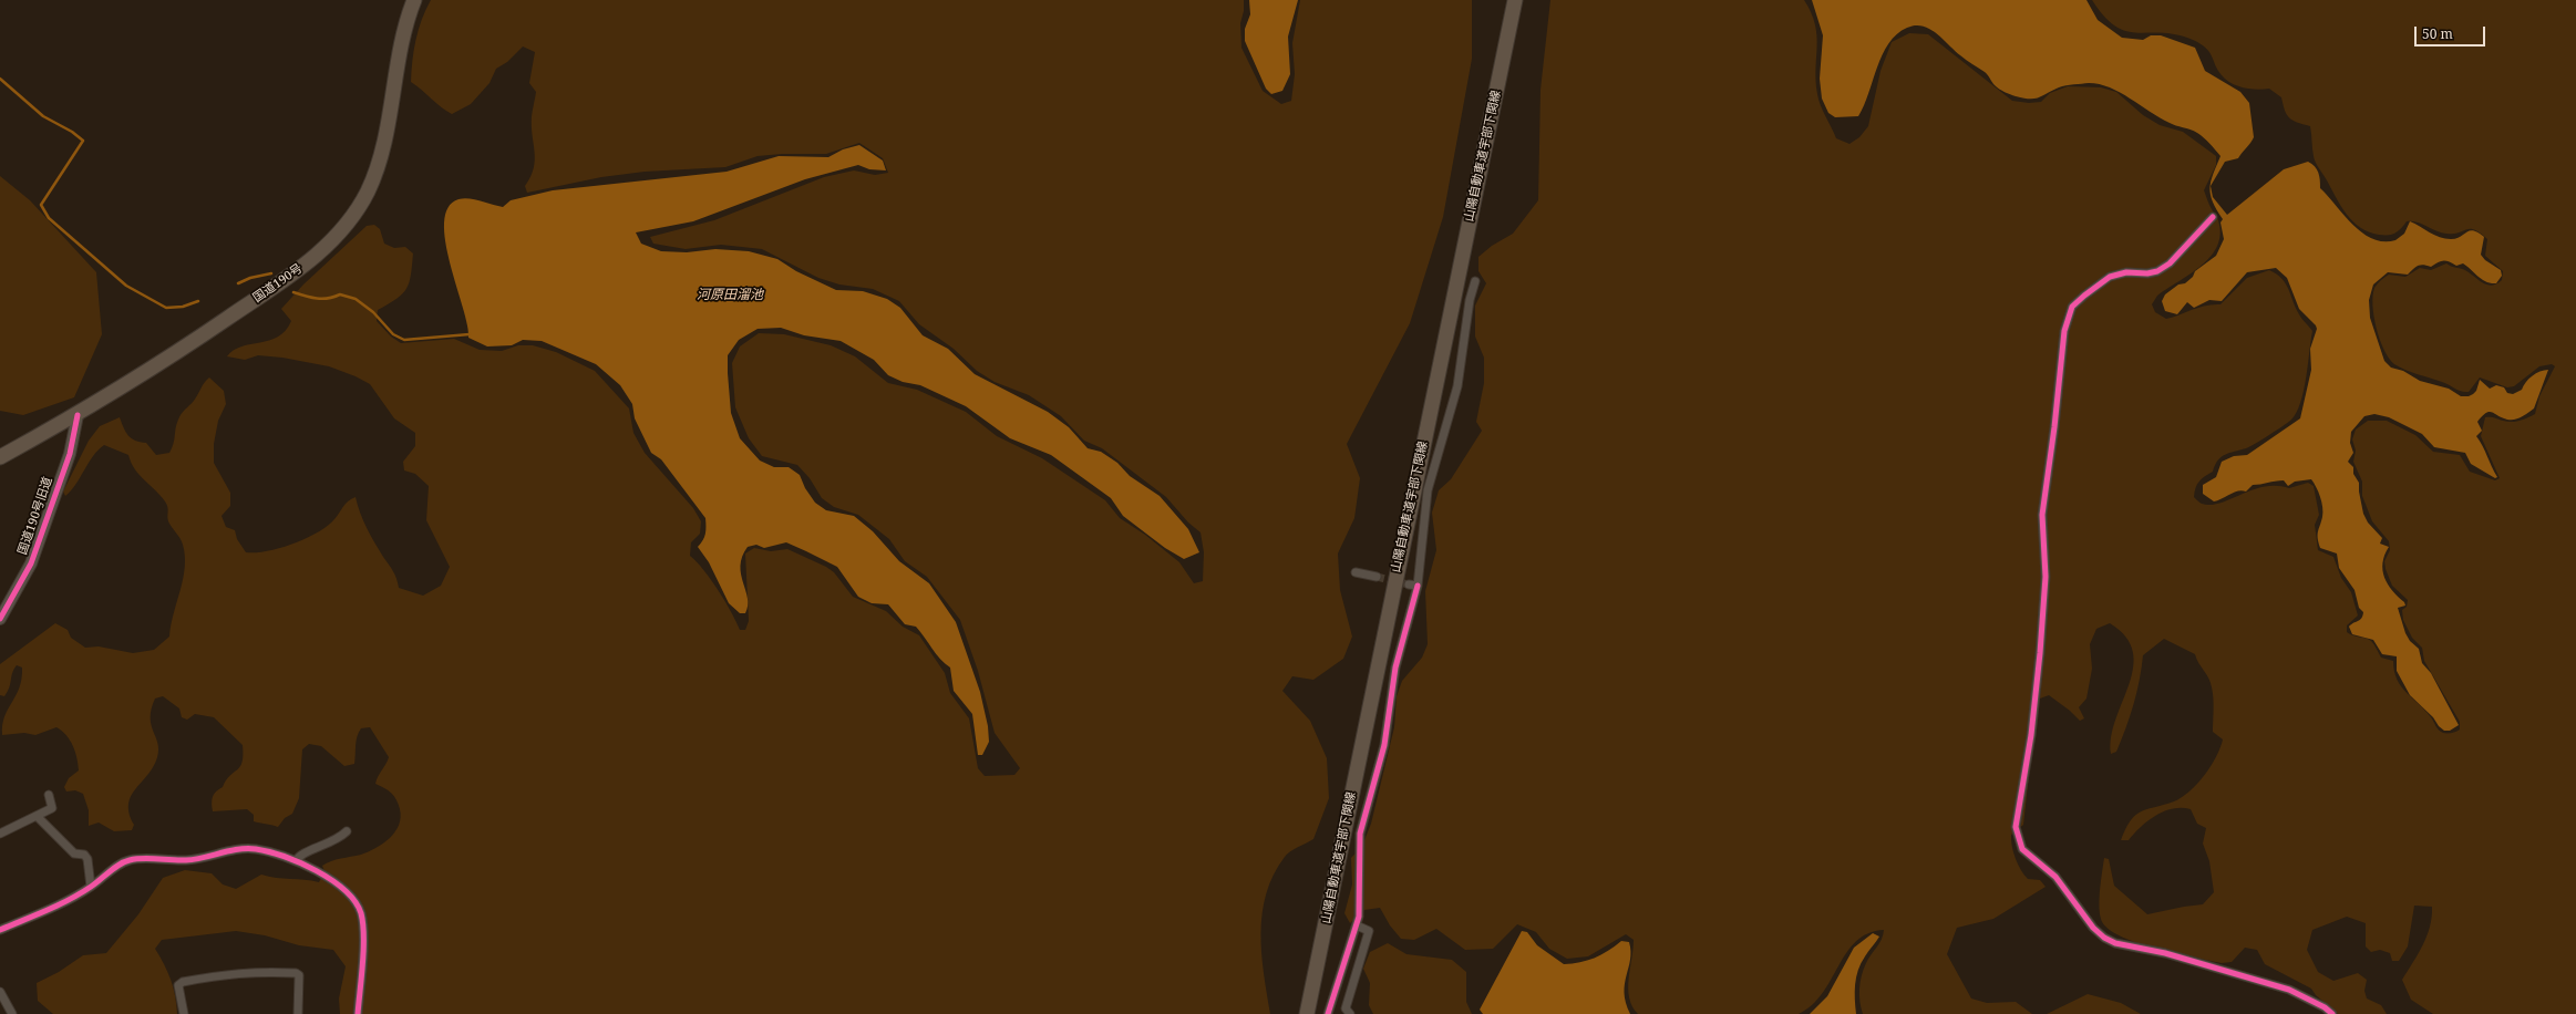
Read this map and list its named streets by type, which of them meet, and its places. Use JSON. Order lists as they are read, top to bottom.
{
  "streets": {
    "highway": ["山陽自動車道宇部下関線", "国道190号"],
    "street": ["国道190号旧道"]
  },
  "crossings": [
    ["国道190号", "国道190号旧道"]
  ],
  "water": ["河原田溜池"],
  "scale_bar": "50 m"
}
